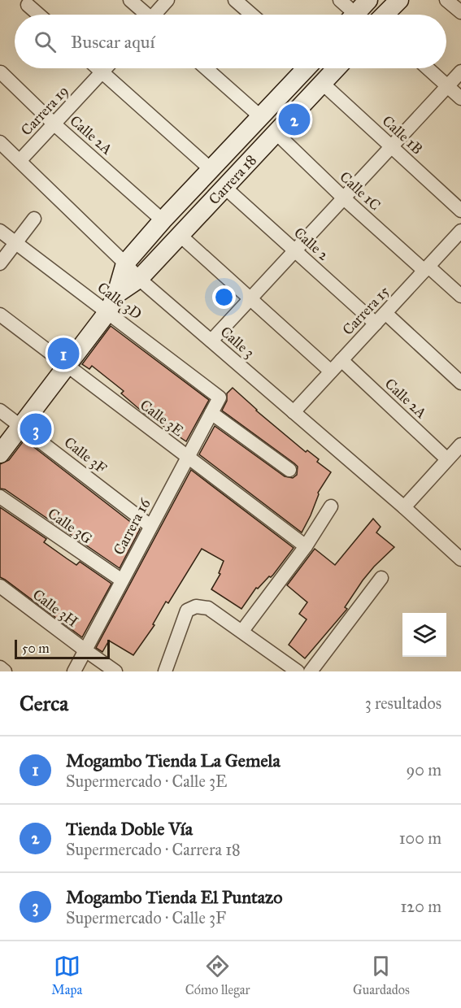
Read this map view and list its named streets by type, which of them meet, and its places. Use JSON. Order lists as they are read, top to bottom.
{
  "streets": {
    "street": [
      "Carrera 19",
      "Calle 2A",
      "Calle 1B",
      "Carrera 18",
      "Calle 1C",
      "Calle 2",
      "Calle 3D",
      "Carrera 15",
      "Calle 3",
      "Calle 3E",
      "Calle 3F",
      "Calle 3G",
      "Carrera 16",
      "Calle 3H"
    ]
  },
  "crossings": [
    ["Carrera 19", "Calle 2A"],
    ["Carrera 19", "Calle 3"],
    ["Calle 2A", "Carrera 18"],
    ["Calle 2A", "Carrera 15"],
    ["Calle 1B", "Carrera 18"],
    ["Carrera 18", "Calle 1C"],
    ["Carrera 18", "Calle 2"],
    ["Carrera 18", "Calle 3D"],
    ["Carrera 18", "Calle 3"],
    ["Carrera 18", "Calle 3E"],
    ["Carrera 18", "Calle 3F"],
    ["Calle 1C", "Carrera 15"],
    ["Calle 2", "Carrera 15"],
    ["Calle 3D", "Carrera 16"],
    ["Carrera 15", "Calle 3"],
    ["Calle 3E", "Carrera 16"],
    ["Calle 3F", "Carrera 16"],
    ["Calle 3G", "Carrera 16"],
    ["Carrera 16", "Calle 3H"]
  ],
  "scale_bar": "50 m",
  "page": {
    "search": "Buscar aquí",
    "pins": ["2", "1", "3"],
    "scale": "50 m",
    "heading": ["Cerca", "3 resultados"],
    "list": [
      {
        "mark": "1",
        "name": "Mogambo Tienda La Gemela",
        "note": "Supermercado · Calle 3E",
        "value": "90 m"
      },
      {
        "mark": "2",
        "name": "Tienda Doble Vía",
        "note": "Supermercado · Carrera 18",
        "value": "100 m"
      },
      {
        "mark": "3",
        "name": "Mogambo Tienda El Puntazo",
        "note": "Supermercado · Calle 3F",
        "value": "120 m"
      }
    ],
    "nav": ["Mapa", "Cómo llegar", "Guardados"]
  }
}
